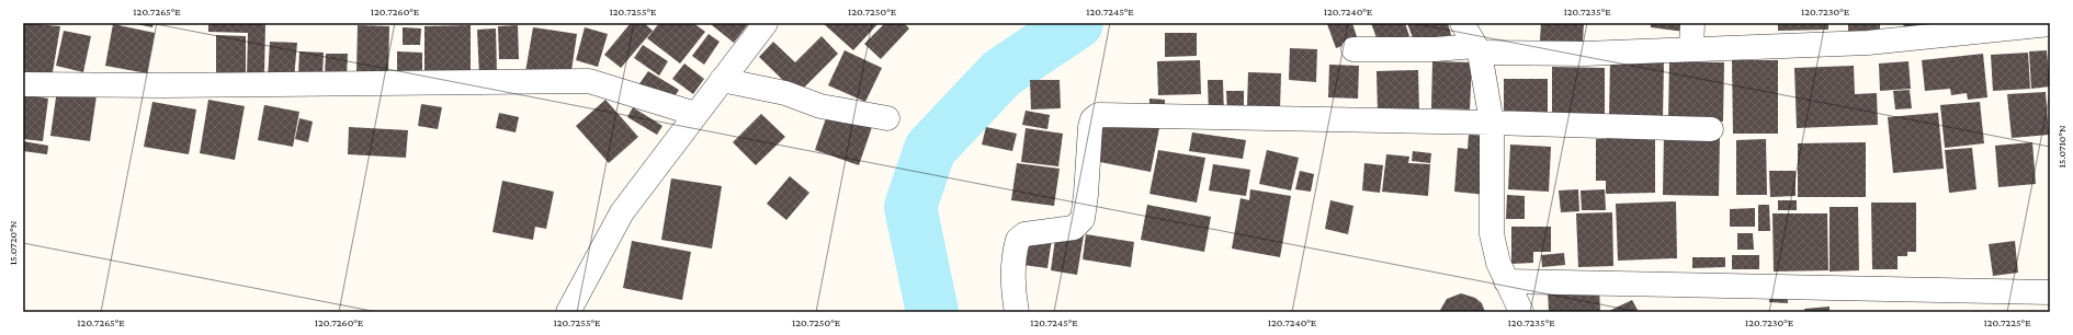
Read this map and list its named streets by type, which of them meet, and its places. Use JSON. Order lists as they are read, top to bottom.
{
  "coordinates": [
    "120.7265°E",
    "120.7260°E",
    "120.7255°E",
    "120.7250°E",
    "120.7245°E",
    "120.7240°E",
    "120.7235°E",
    "120.7230°E",
    "15.0710°N",
    "15.0720°N",
    "120.7225°E"
  ]
}
